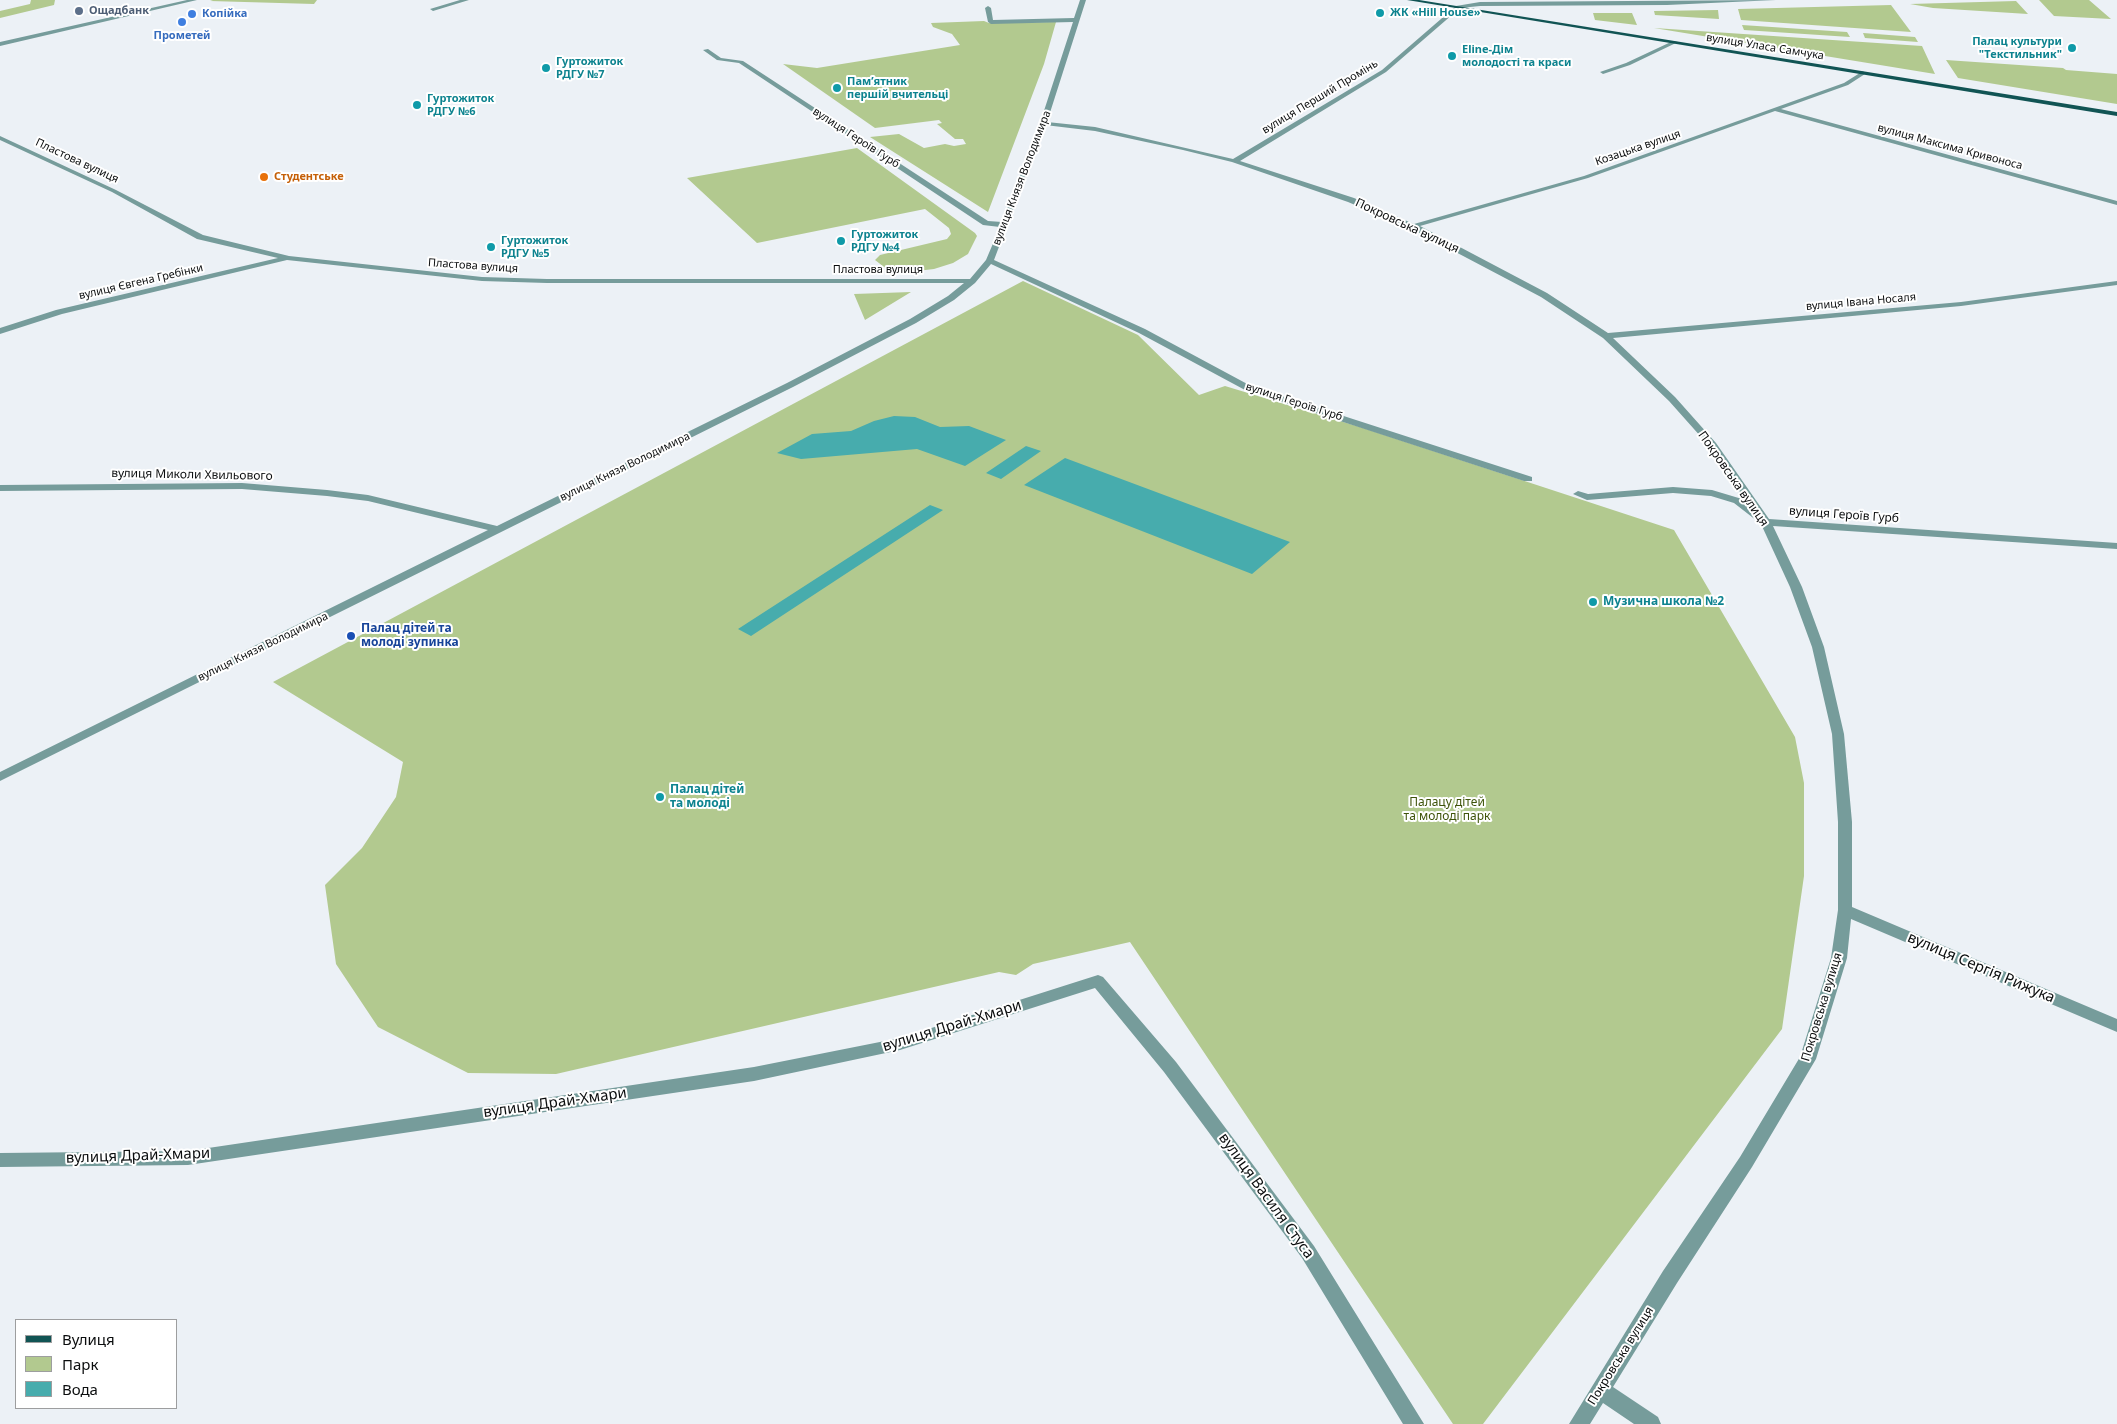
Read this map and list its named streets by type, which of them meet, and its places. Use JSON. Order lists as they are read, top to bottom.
{
  "streets": {
    "main road": ["вулиця Уласа Самчука"],
    "street": [
      "вулиця Перший Промінь",
      "вулиця Героїв Гурб",
      "вулиця Максима Кривоноса",
      "Козацька вулиця",
      "Пластова вулиця",
      "вулиця Князя Володимира",
      "Покровська вулиця",
      "вулиця Євгена Гребінки",
      "вулиця Івана Носаля",
      "вулиця Миколи Хвильового",
      "вулиця Сергія Рижука",
      "вулиця Драй-Хмари",
      "вулиця Василя Стуса"
    ]
  },
  "crossings": [
    ["вулиця Уласа Самчука", "вулиця Перший Промінь"],
    ["вулиця Уласа Самчука", "Козацька вулиця"],
    ["вулиця Перший Промінь", "Покровська вулиця"],
    ["вулиця Героїв Гурб", "вулиця Князя Володимира"],
    ["вулиця Героїв Гурб", "Покровська вулиця"],
    ["вулиця Максима Кривоноса", "Козацька вулиця"],
    ["Козацька вулиця", "Покровська вулиця"],
    ["Пластова вулиця", "вулиця Князя Володимира"],
    ["Пластова вулиця", "вулиця Євгена Гребінки"],
    ["вулиця Князя Володимира", "Покровська вулиця"],
    ["вулиця Князя Володимира", "вулиця Миколи Хвильового"],
    ["Покровська вулиця", "вулиця Івана Носаля"],
    ["Покровська вулиця", "вулиця Сергія Рижука"],
    ["вулиця Драй-Хмари", "вулиця Василя Стуса"]
  ],
  "parks": ["Палацу дітей та молоді парк"],
  "places": [
    "Ощадбанк",
    "ЖК «Hill House»",
    "Копійка",
    "Прометей",
    "Палац культури \"Текстильник\"",
    "Eline-Дім молодості та краси",
    "Гуртожиток РДГУ №7",
    "Пам’ятник першій вчительці",
    "Гуртожиток РДГУ №6",
    "Студентське",
    "Гуртожиток РДГУ №4",
    "Гуртожиток РДГУ №5",
    "Музична школа №2",
    "Палац дітей та молоді зупинка",
    "Палац дітей та молоді"
  ],
  "legend": ["Вулиця", "Парк", "Вода"]
}
